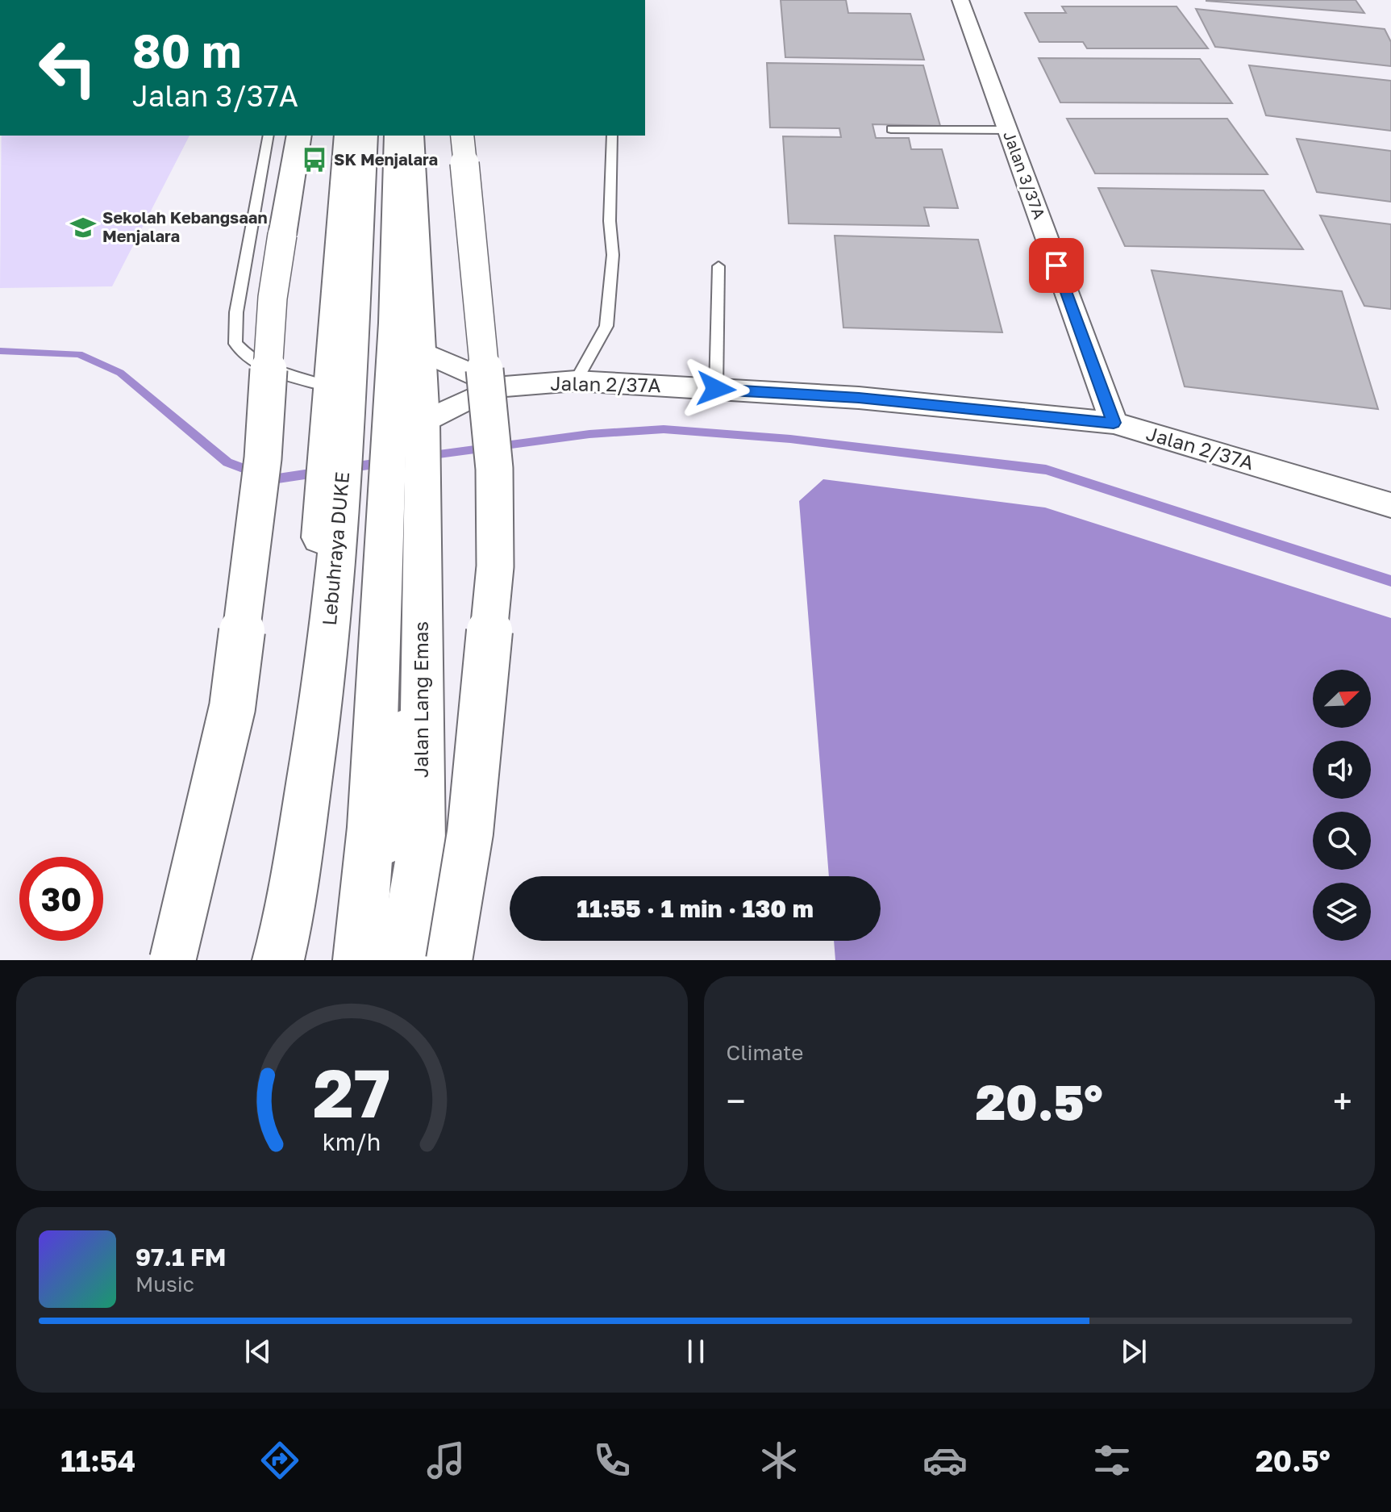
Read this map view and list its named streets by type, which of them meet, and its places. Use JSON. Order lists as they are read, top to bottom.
{
  "streets": {
    "main road": ["Lebuhraya DUKE", "Jalan Lang Emas"],
    "street": ["Jalan 3/37A", "Jalan 2/37A"]
  },
  "crossings": [
    ["Jalan 3/37A", "Jalan 2/37A"],
    ["Jalan 2/37A", "Jalan Lang Emas"]
  ],
  "places": {
    "bus stop": ["SK Menjalara"],
    "school or university": ["Sekolah Kebangsaan Menjalara"]
  },
  "north": "top right",
  "page": {
    "turn": ["80 m", "Jalan 3/37A"],
    "limit": "30",
    "trip": "11:55 · 1 min · 130 m",
    "tile": "Climate",
    "heat": ["−", "20.5°", "+"],
    "song": ["97.1 FM", "Music"],
    "tabs": ["11:54", "20.5°"],
    "gauge": ["27", "km/h"]
  }
}
